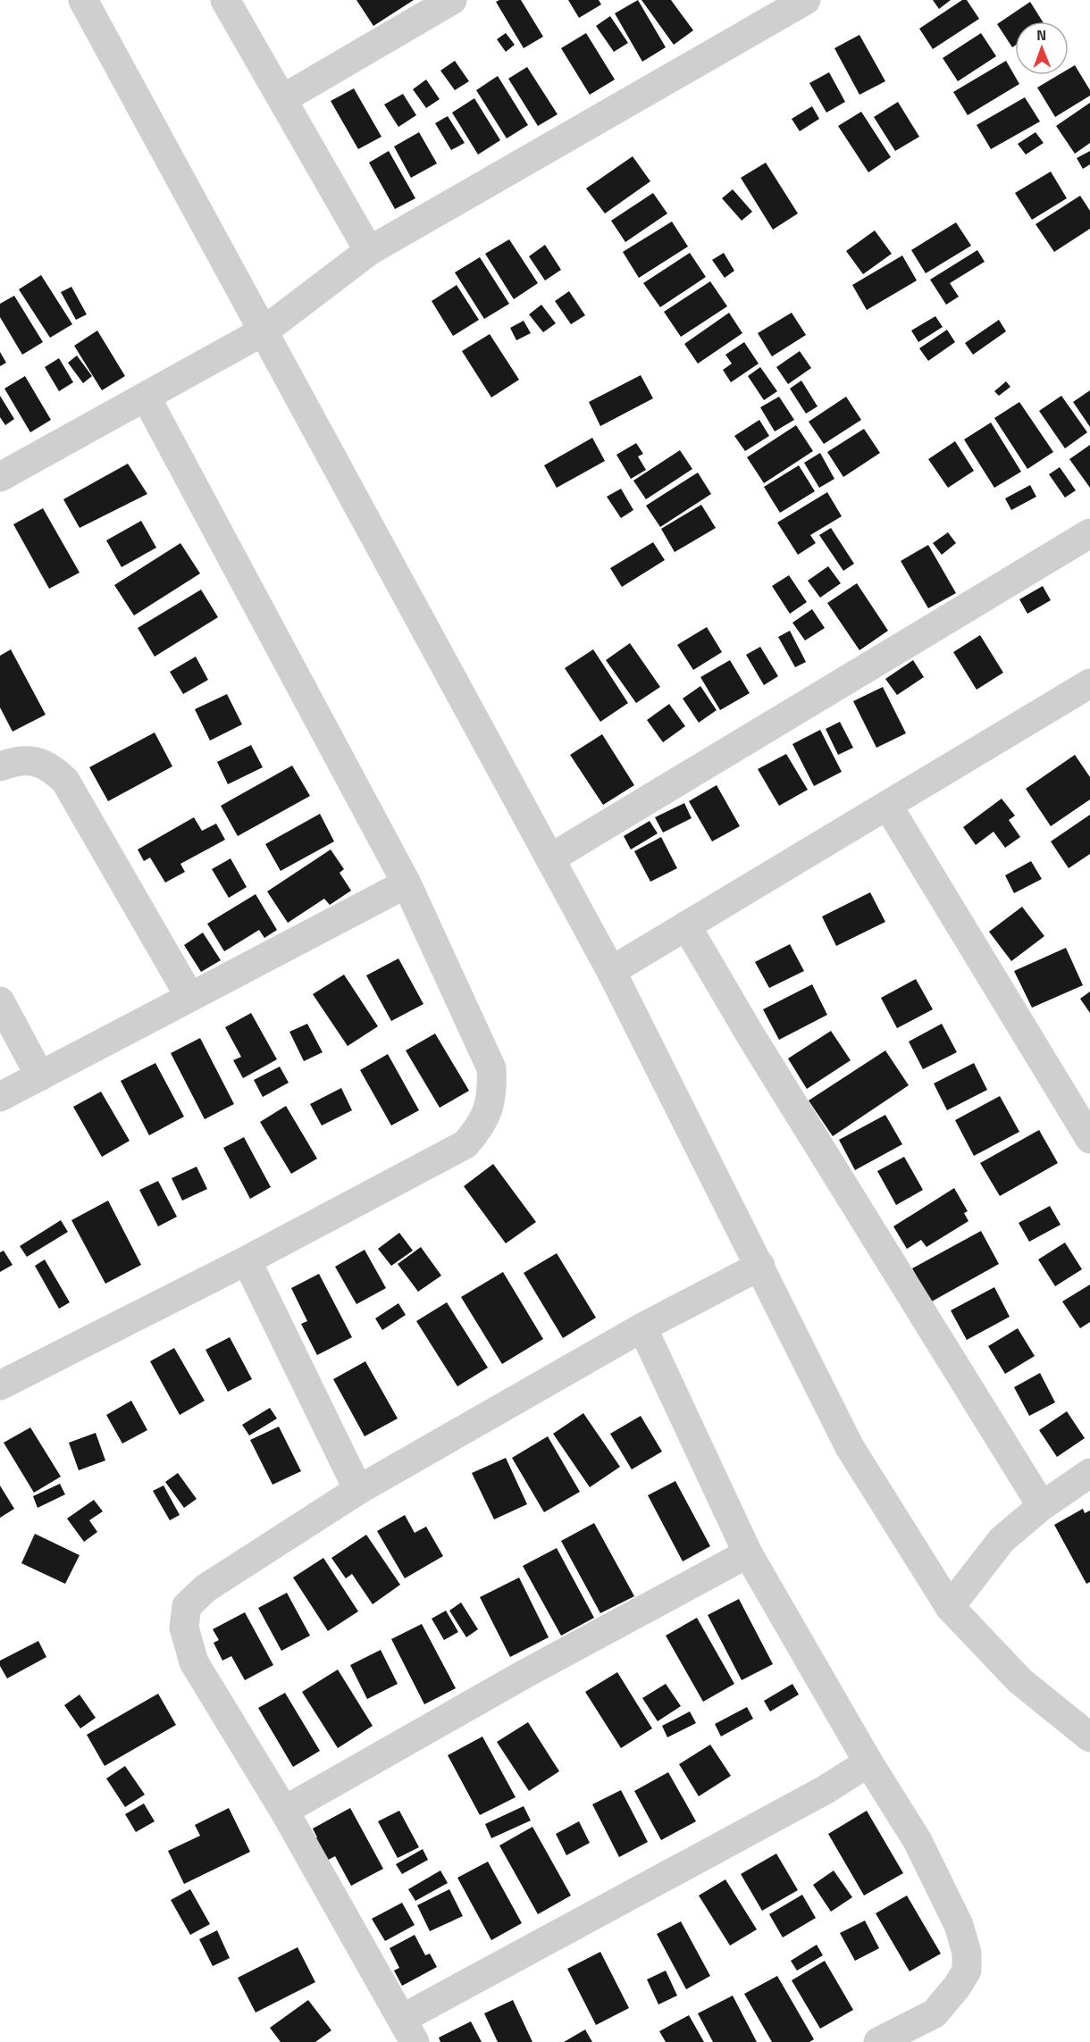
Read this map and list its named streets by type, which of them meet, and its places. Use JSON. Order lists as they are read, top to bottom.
{
  "north": "top"
}
